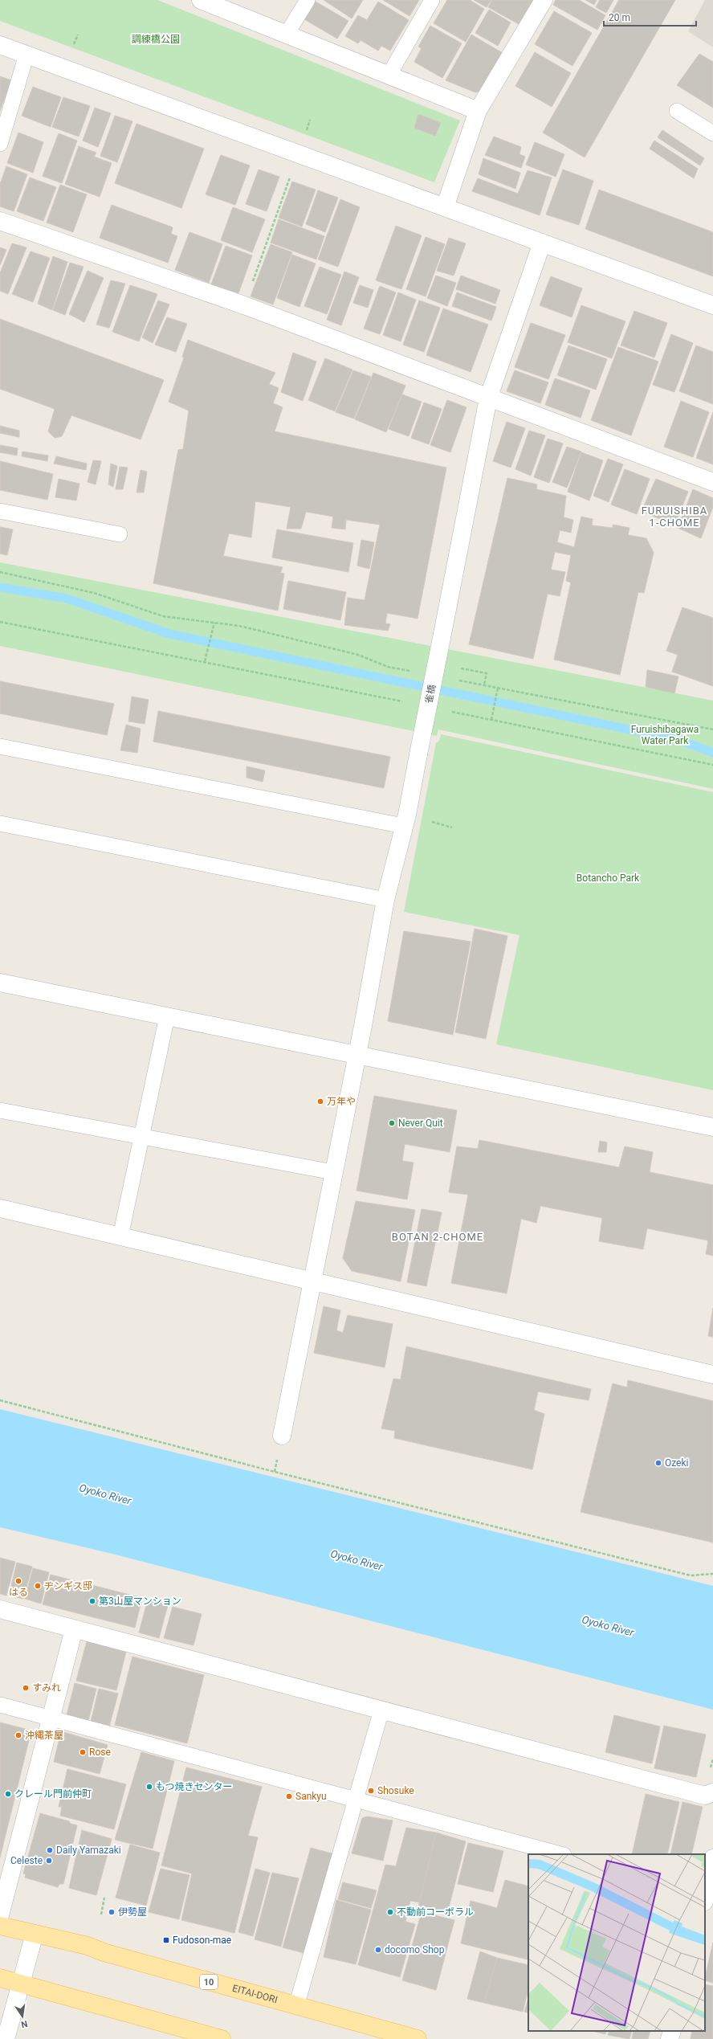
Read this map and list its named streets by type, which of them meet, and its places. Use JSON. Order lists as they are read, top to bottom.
{
  "streets": {
    "main road": ["10", "EITAI-DORI"],
    "street": ["雀橋"]
  },
  "districts": ["FURUISHIBA 1-CHOME", "BOTAN 2-CHOME"],
  "water": ["Oyoko River"],
  "parks": ["調練橋公園", "Furuishibagawa Water Park", "Botancho Park"],
  "places": {
    "other": [
      "万年や",
      "Never Quit",
      "Ozeki",
      "はる",
      "ヂンギス邸",
      "第3山屋マンション",
      "すみれ",
      "沖縄茶屋",
      "Rose",
      "もつ焼きセンター",
      "Shosuke",
      "クレール門前仲町",
      "Sankyu",
      "Daily Yamazaki",
      "Celeste",
      "伊勢屋",
      "不動前コーポラル",
      "docomo Shop"
    ],
    "transit": ["Fudoson-mae"]
  },
  "scale_bar": "20 m",
  "north": "bottom"
}
